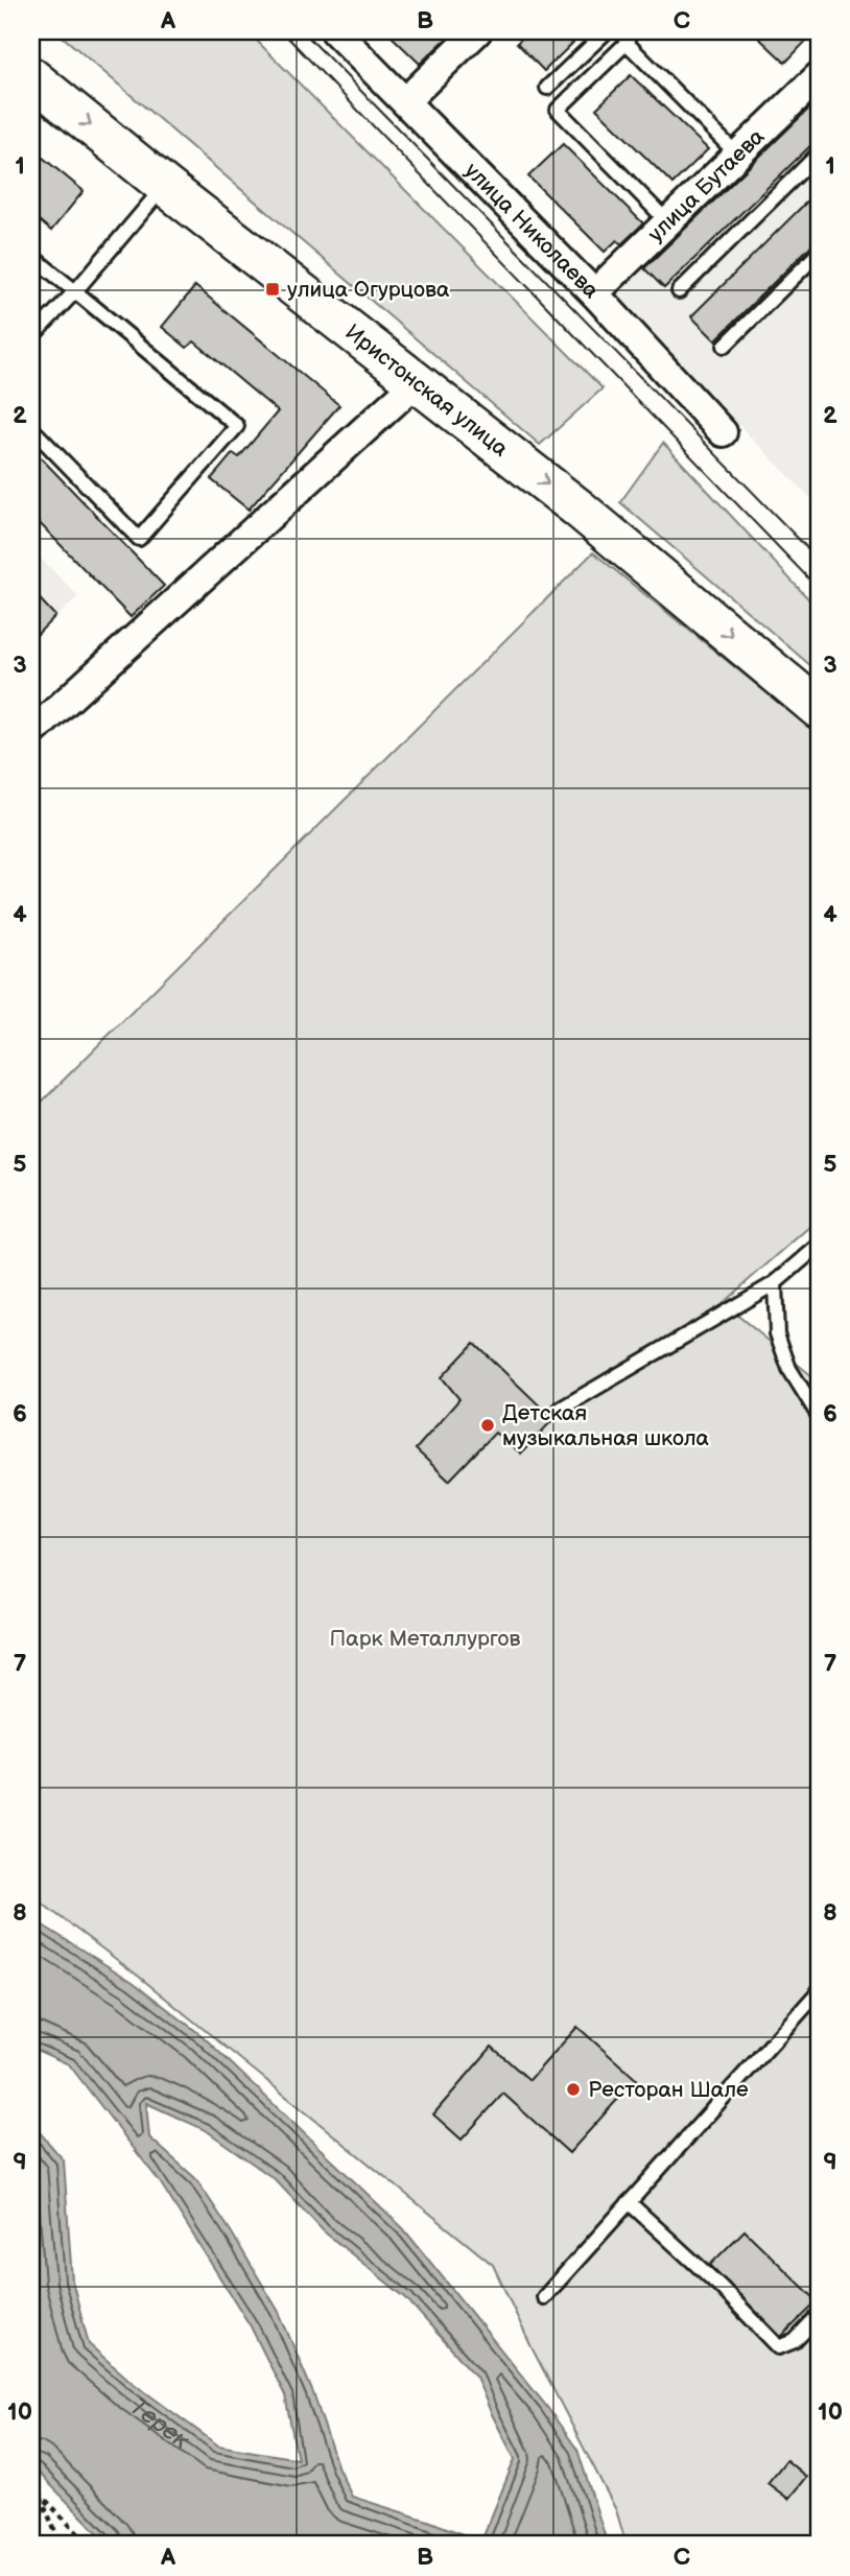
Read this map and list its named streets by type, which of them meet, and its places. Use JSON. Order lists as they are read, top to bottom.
{
  "streets": {
    "main road": ["Иристонская улица"],
    "street": ["улица Бутаева", "улица Николаева"]
  },
  "crossings": [
    ["улица Бутаева", "улица Николаева"]
  ],
  "one_way": ["Иристонская улица"],
  "water": ["Терек"],
  "parks": ["Парк Металлургов"],
  "places": {
    "transit": ["улица Огурцова"],
    "other": ["Детская музыкальная школа", "Ресторан Шале"]
  },
  "grid": {
    "columns": ["A", "B", "C"],
    "rows": [
      "1",
      "2",
      "3",
      "4",
      "5",
      "6",
      "7",
      "8",
      "9",
      "10"
    ]
  }
}
